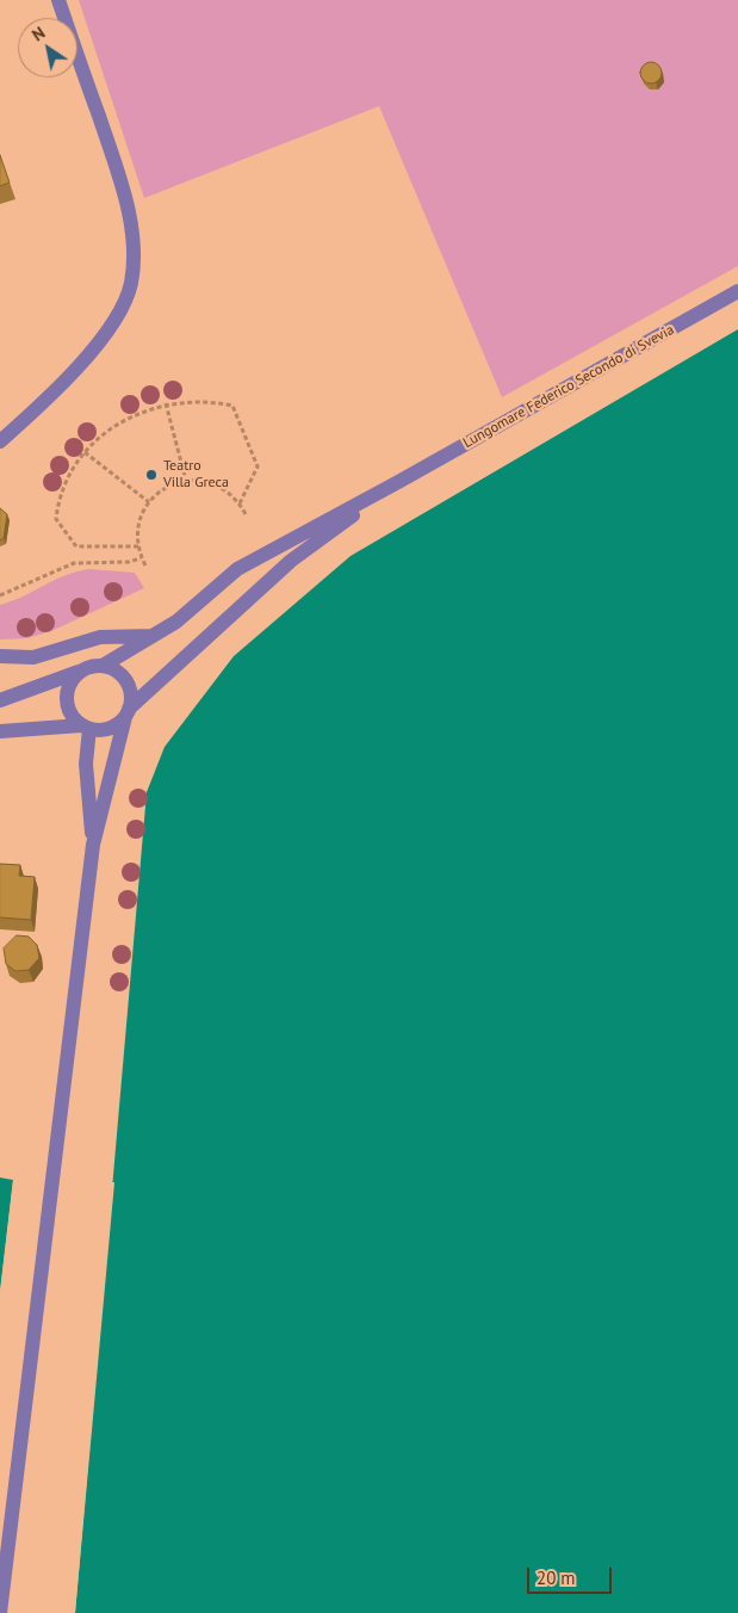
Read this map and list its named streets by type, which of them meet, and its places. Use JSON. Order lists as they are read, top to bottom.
{
  "streets": {
    "street": ["Lungomare Federico Secondo di Svevia"]
  },
  "places": ["Teatro Villa Greca"],
  "scale_bar": "20 m",
  "north": "top left"
}
